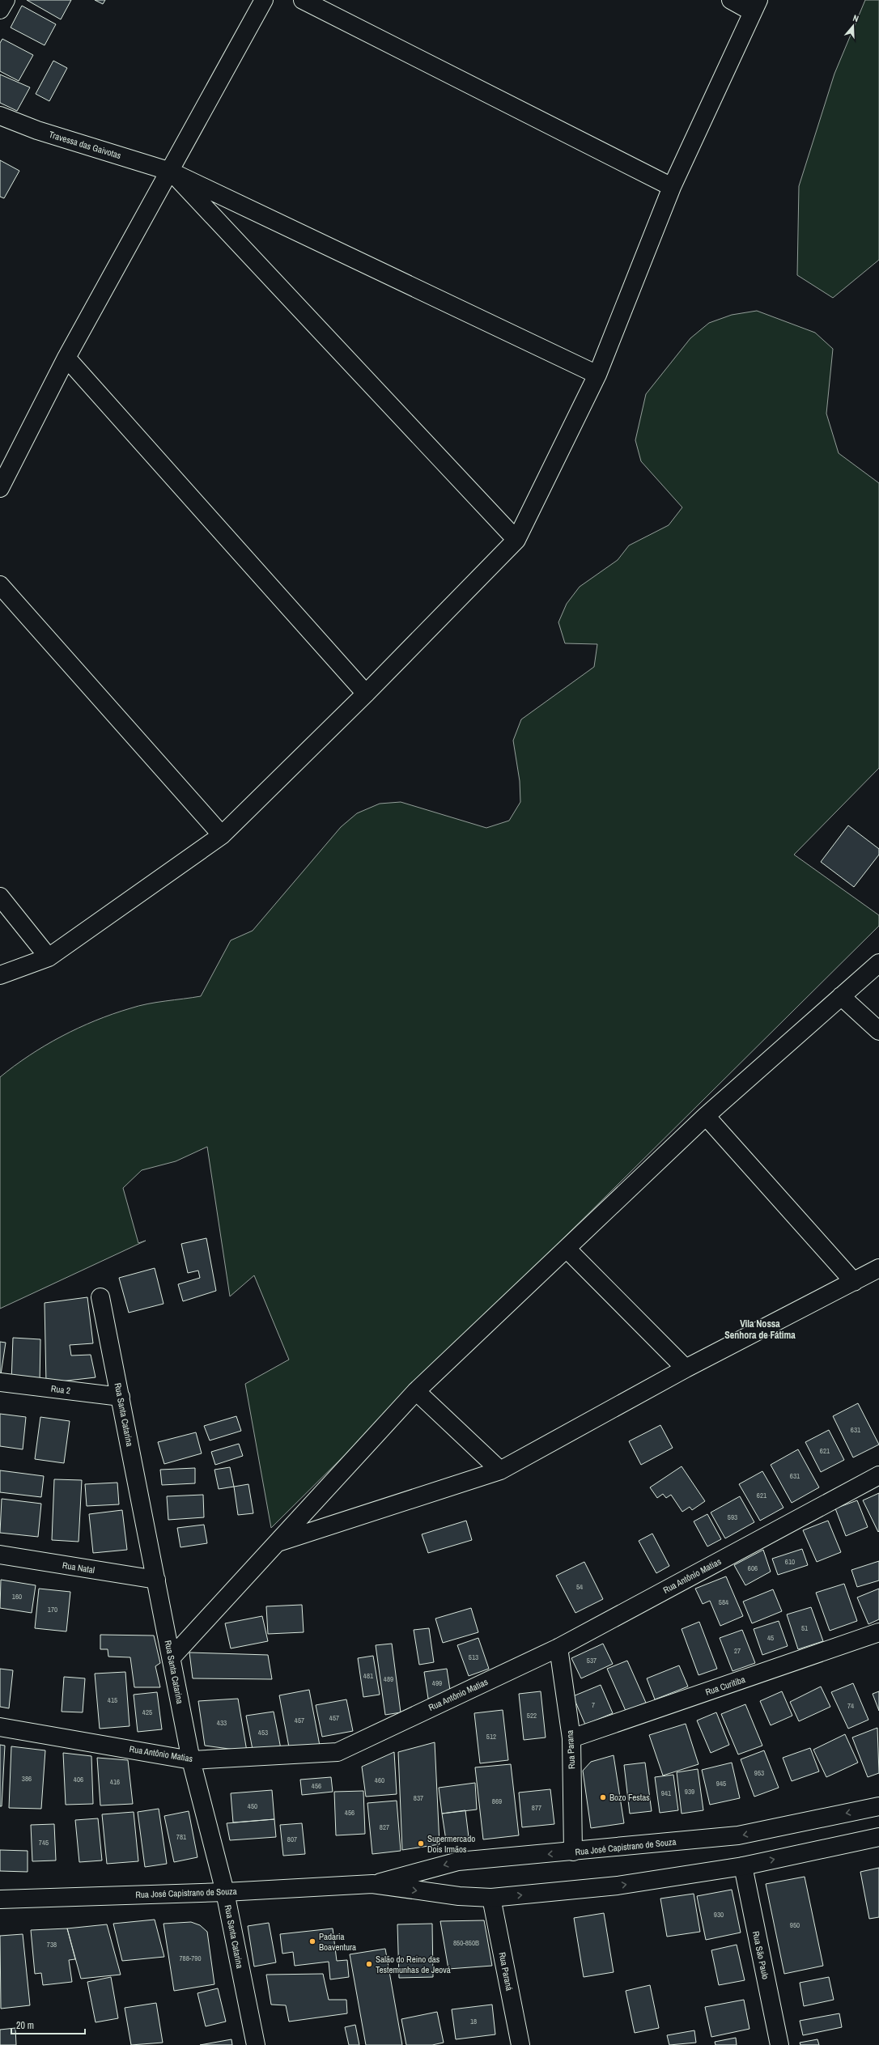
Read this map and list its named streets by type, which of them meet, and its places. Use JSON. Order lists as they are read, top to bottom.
{
  "streets": {
    "street": [
      "Travessa das Gaivotas",
      "Rua 2",
      "Rua Santa Catarina",
      "Rua Natal",
      "Rua Antônio Matias",
      "Rua Curitiba",
      "Rua Parana",
      "Rua José Capistrano de Souza",
      "Rua São Paulo",
      "Rua Paraná"
    ]
  },
  "crossings": [
    ["Rua 2", "Rua Santa Catarina"],
    ["Rua Santa Catarina", "Rua Natal"],
    ["Rua Santa Catarina", "Rua Antônio Matias"],
    ["Rua Santa Catarina", "Rua José Capistrano de Souza"],
    ["Rua Antônio Matias", "Rua Parana"],
    ["Rua Curitiba", "Rua Parana"],
    ["Rua Parana", "Rua José Capistrano de Souza"],
    ["Rua José Capistrano de Souza", "Rua São Paulo"],
    ["Rua José Capistrano de Souza", "Rua Paraná"]
  ],
  "districts": ["Vila Nossa Senhora de Fátima"],
  "places": [
    "Bozo Festas",
    "Supermercado Dois Irmãos",
    "Padaria Boaventura",
    "Salão do Reino das Testemunhas de Jeová"
  ],
  "house_numbers": [
    "631",
    "621",
    "631",
    "621",
    "593",
    "610",
    "606",
    "54",
    "160",
    "584",
    "170",
    "51",
    "45",
    "27",
    "513",
    "537",
    "481",
    "489",
    "499",
    "415",
    "7",
    "74",
    "425",
    "522",
    "457",
    "457",
    "433",
    "453",
    "512",
    "953",
    "386",
    "406",
    "460",
    "416",
    "945",
    "456",
    "939",
    "941",
    "837",
    "869",
    "450",
    "877",
    "456",
    "827",
    "781",
    "807",
    "745",
    "930",
    "950",
    "850-850B",
    "738",
    "788-790",
    "18"
  ],
  "scale_bar": "20 m",
  "north": "top"
}
